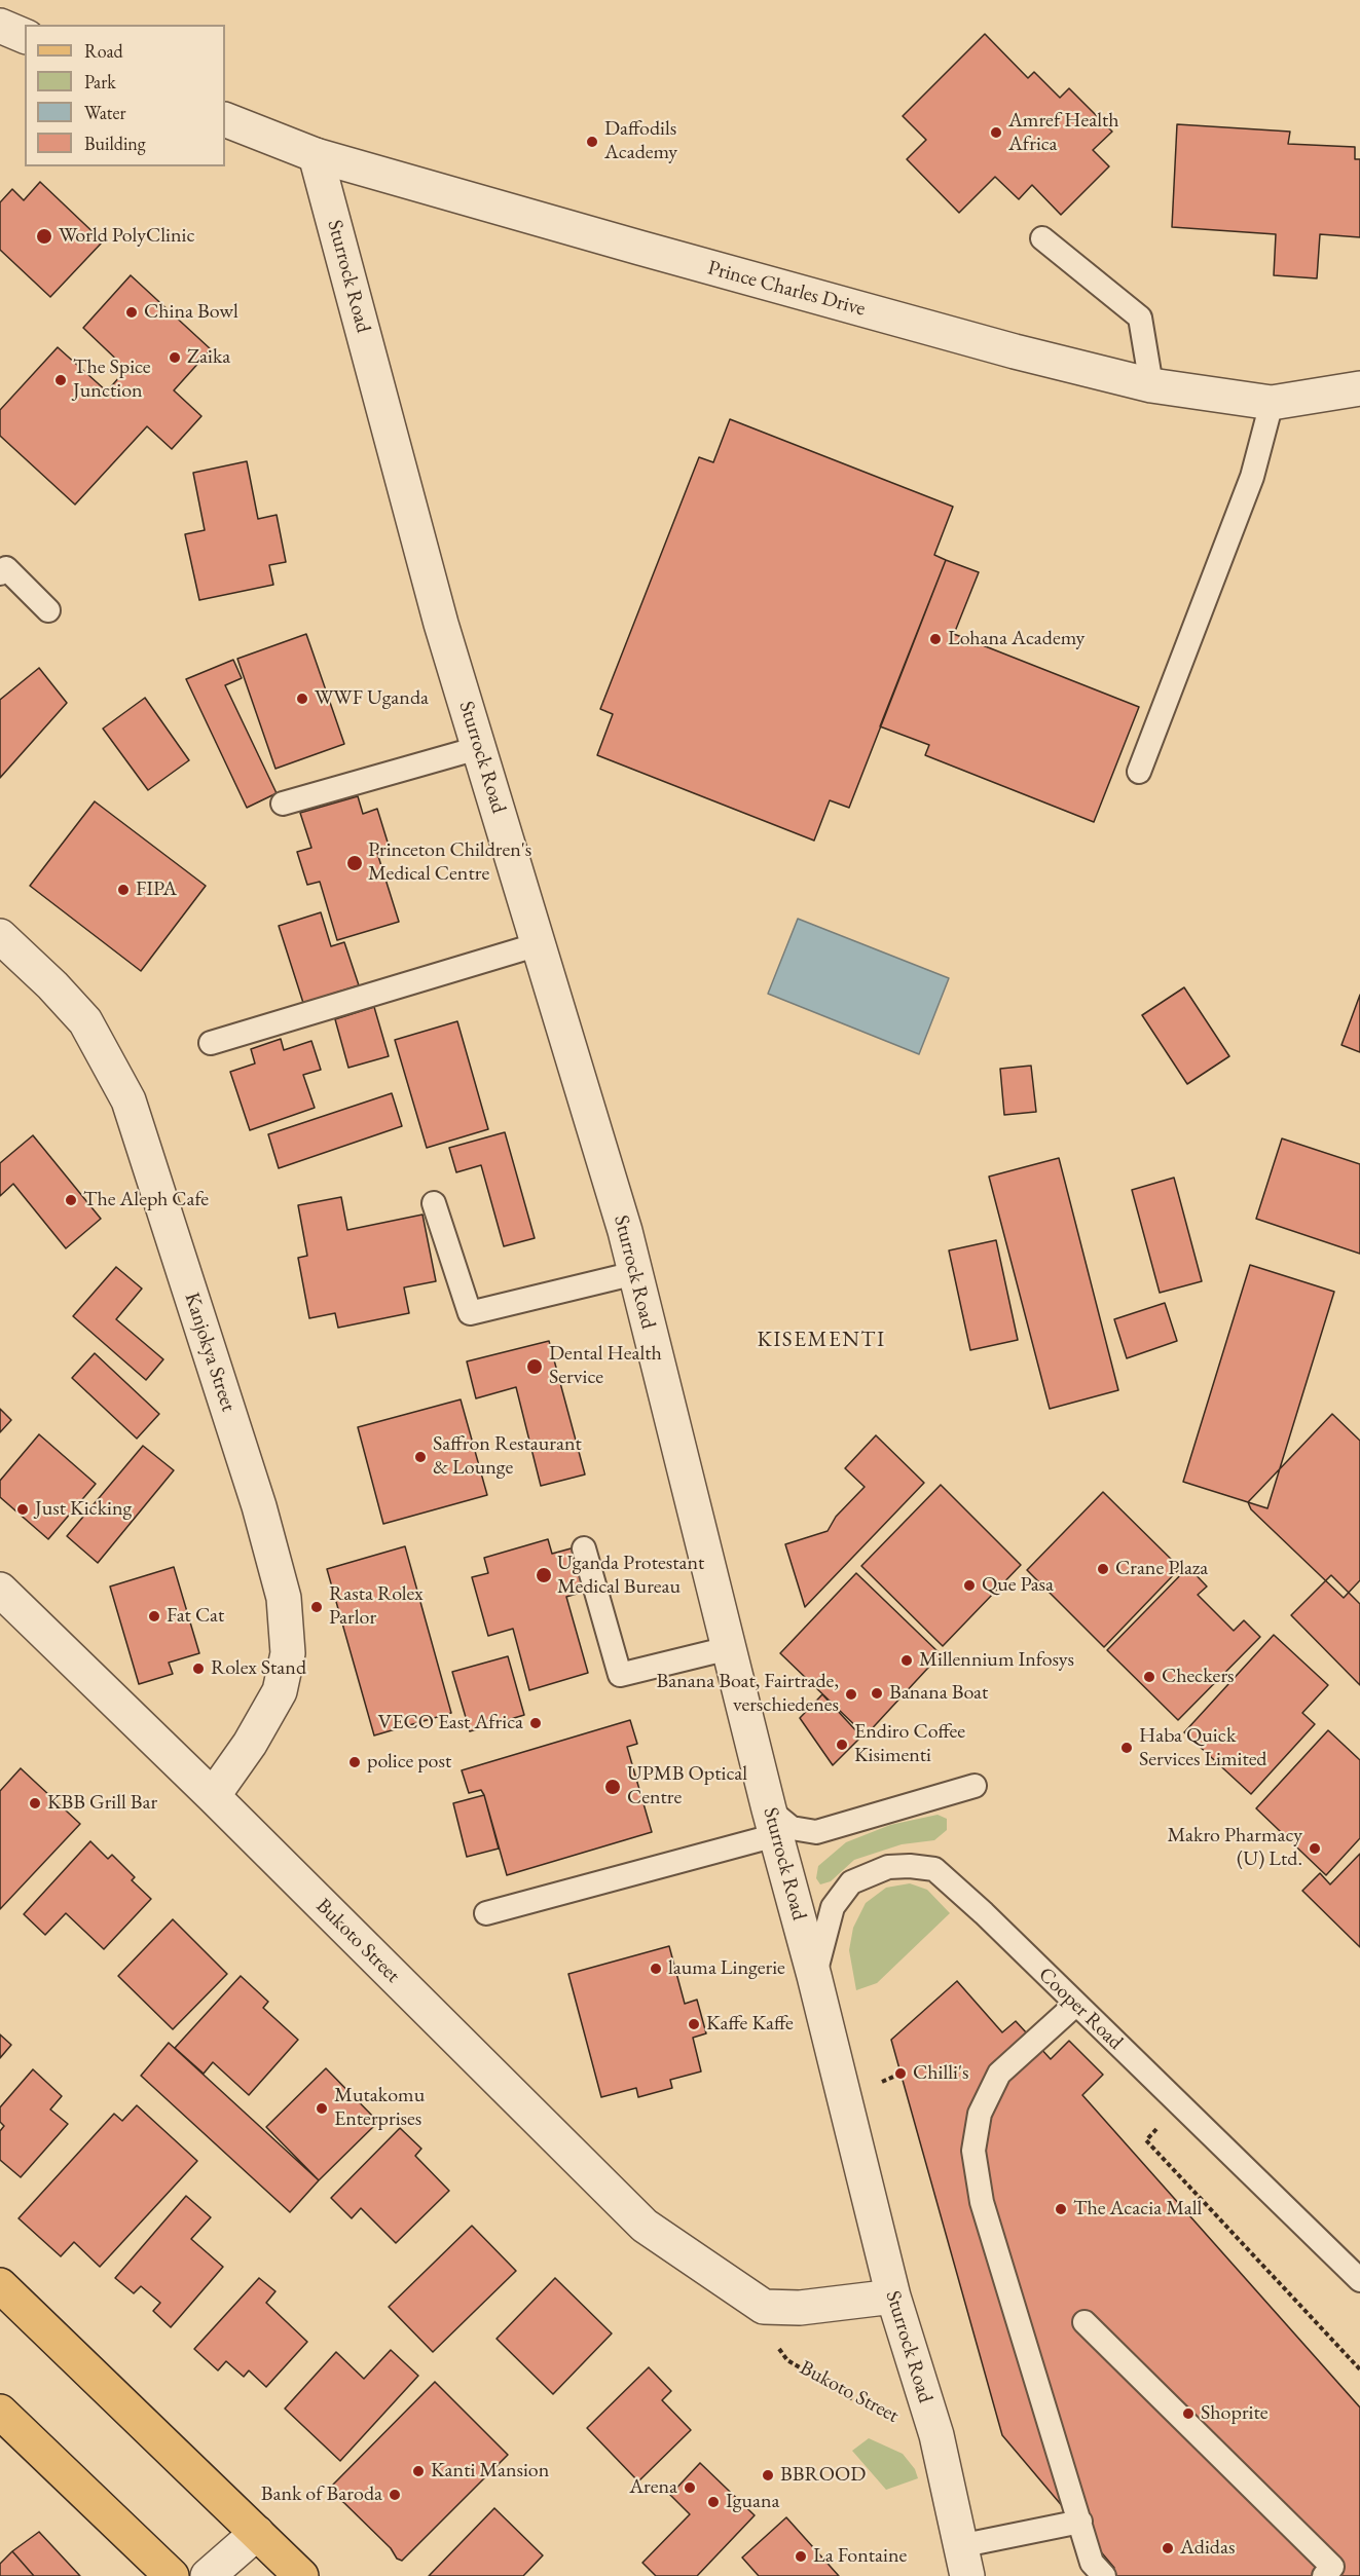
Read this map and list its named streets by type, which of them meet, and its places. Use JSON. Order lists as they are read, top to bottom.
{
  "streets": {
    "street": [
      "Sturrock Road",
      "Prince Charles Drive",
      "Kanjokya Street",
      "Bukoto Street"
    ],
    "lane": ["Cooper Road"]
  },
  "crossings": [
    ["Sturrock Road", "Prince Charles Drive"],
    ["Sturrock Road", "Bukoto Street"],
    ["Sturrock Road", "Cooper Road"],
    ["Kanjokya Street", "Bukoto Street"]
  ],
  "districts": ["KISEMENTI"],
  "places": [
    "Amref Health Africa",
    "Daffodils Academy",
    "World PolyClinic",
    "China Bowl",
    "Zaika",
    "The Spice Junction",
    "Lohana Academy",
    "WWF Uganda",
    "Princeton Children's Medical Centre",
    "FIPA",
    "The Aleph Cafe",
    "Dental Health Service",
    "Saffron Restaurant & Lounge",
    "Just Kicking",
    "Crane Plaza",
    "Uganda Protestant Medical Bureau",
    "Que Pasa",
    "Rasta Rolex Parlor",
    "Fat Cat",
    "Millennium Infosys",
    "Rolex Stand",
    "Checkers",
    "Banana Boat",
    "Banana Boat, Fairtrade, verschiedenes",
    "VECO East Africa",
    "Endiro Coffee Kisimenti",
    "Haba Quick Services Limited",
    "police post",
    "UPMB Optical Centre",
    "KBB Grill Bar",
    "Makro Pharmacy (U) Ltd.",
    "lauma Lingerie",
    "Kaffe Kaffe",
    "Chilli's",
    "Mutakomu Enterprises",
    "The Acacia Mall",
    "Shoprite",
    "Kanti Mansion",
    "BBROOD",
    "Arena",
    "Bank of Baroda",
    "Iguana",
    "Adidas",
    "La Fontaine"
  ],
  "legend": [
    "Road",
    "Park",
    "Water",
    "Building"
  ]
}
